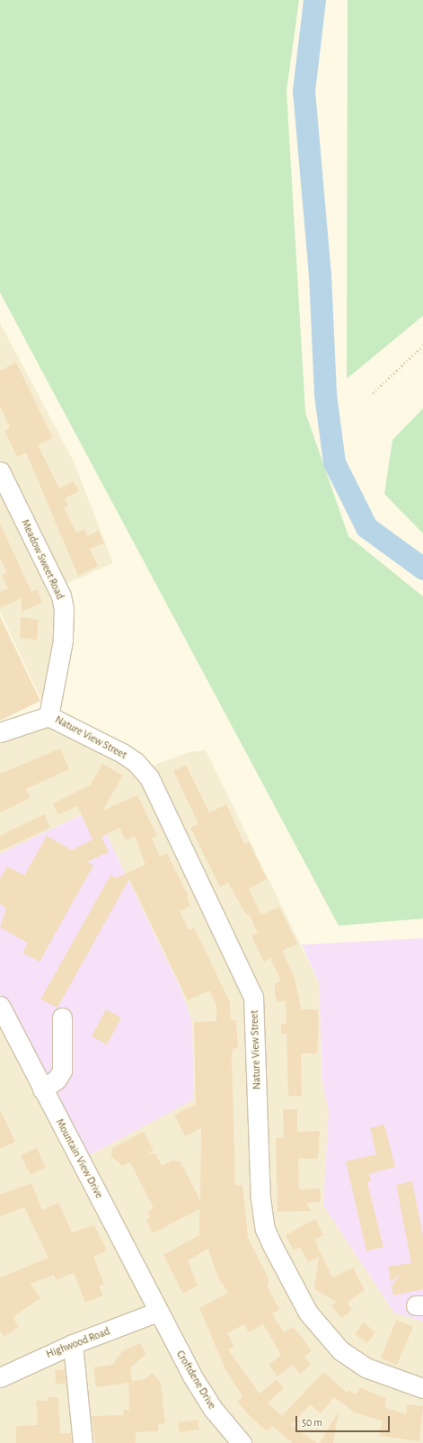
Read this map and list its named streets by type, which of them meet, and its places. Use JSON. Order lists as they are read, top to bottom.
{
  "streets": {
    "street": [
      "Meadow Sweet Road",
      "Nature View Street",
      "Mountain View Drive",
      "Highwood Road",
      "Croftdene Drive"
    ]
  },
  "crossings": [
    ["Meadow Sweet Road", "Nature View Street"],
    ["Mountain View Drive", "Highwood Road"],
    ["Mountain View Drive", "Croftdene Drive"],
    ["Highwood Road", "Croftdene Drive"]
  ],
  "scale_bar": "50 m"
}
